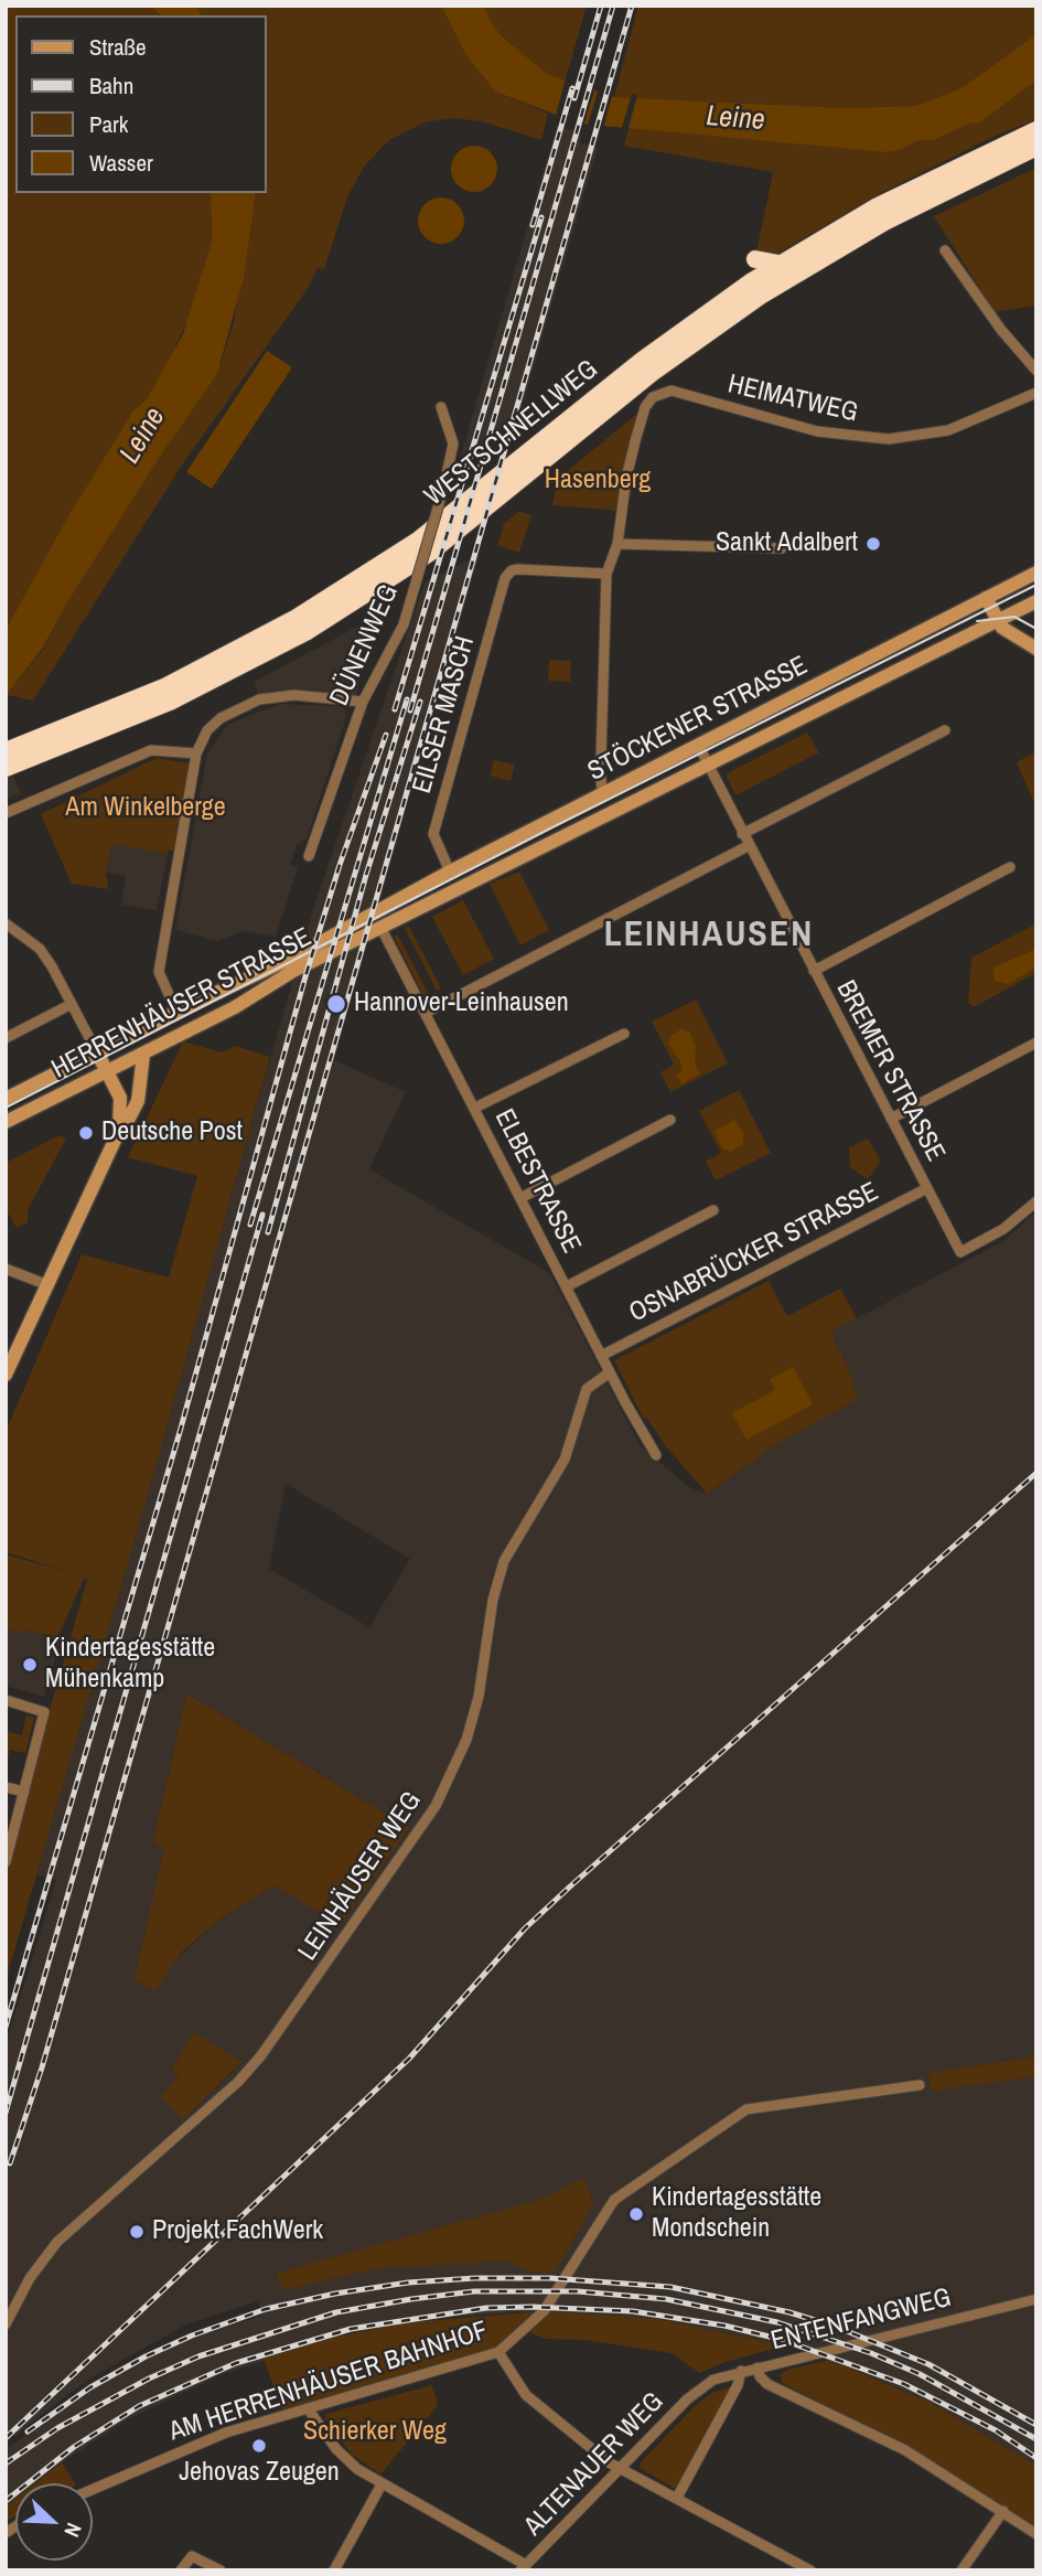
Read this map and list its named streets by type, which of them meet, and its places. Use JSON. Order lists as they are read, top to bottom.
{
  "streets": {
    "highway": ["WESTSCHNELLWEG"],
    "street": [
      "HEIMATWEG",
      "DÜNENWEG",
      "EILSER MASCH",
      "STÖCKENER STRASSE",
      "HERRENHÄUSER STRASSE",
      "BREMER STRASSE",
      "ELBESTRASSE",
      "OSNABRÜCKER STRASSE",
      "LEINHÄUSER WEG",
      "ENTENFANGWEG",
      "AM HERRENHÄUSER BAHNHOF",
      "ALTENAUER WEG"
    ]
  },
  "crossings": [
    ["EILSER MASCH", "STÖCKENER STRASSE"],
    ["STÖCKENER STRASSE", "HERRENHÄUSER STRASSE"],
    ["STÖCKENER STRASSE", "BREMER STRASSE"],
    ["STÖCKENER STRASSE", "ELBESTRASSE"],
    ["HERRENHÄUSER STRASSE", "ELBESTRASSE"],
    ["BREMER STRASSE", "OSNABRÜCKER STRASSE"],
    ["ELBESTRASSE", "OSNABRÜCKER STRASSE"],
    ["ELBESTRASSE", "LEINHÄUSER WEG"],
    ["ENTENFANGWEG", "ALTENAUER WEG"]
  ],
  "districts": ["LEINHAUSEN"],
  "water": ["Leine"],
  "parks": ["Hasenberg", "Am Winkelberge", "Schierker Weg"],
  "places": [
    "Sankt Adalbert",
    "Hannover-Leinhausen",
    "Deutsche Post",
    "Kindertagesstätte Mühenkamp",
    "Kindertagesstätte Mondschein",
    "Projekt FachWerk",
    "Jehovas Zeugen"
  ],
  "legend": [
    "Straße",
    "Bahn",
    "Park",
    "Wasser"
  ],
  "north": "bottom right"
}
